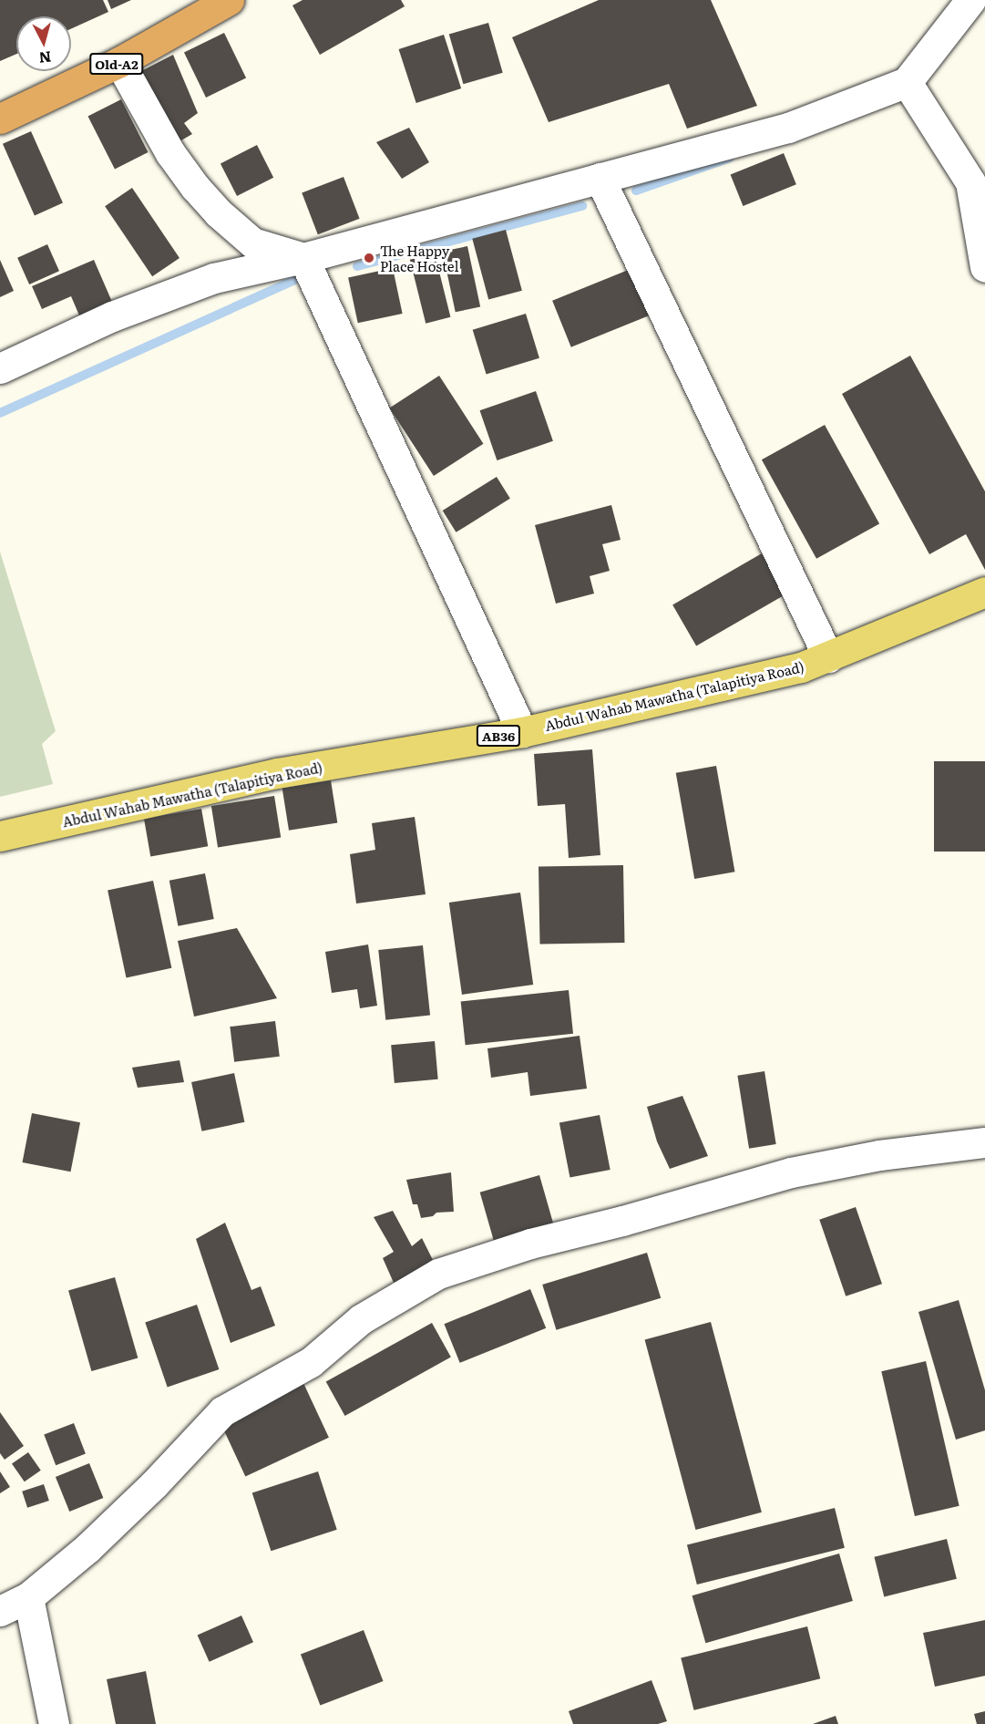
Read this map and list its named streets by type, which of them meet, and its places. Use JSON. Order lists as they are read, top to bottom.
{
  "streets": {
    "highway": ["Old-A2"],
    "main road": ["Abdul Wahab Mawatha (Talapitiya Road)", "AB36"]
  },
  "places": ["The Happy Place Hostel"],
  "north": "bottom"
}
